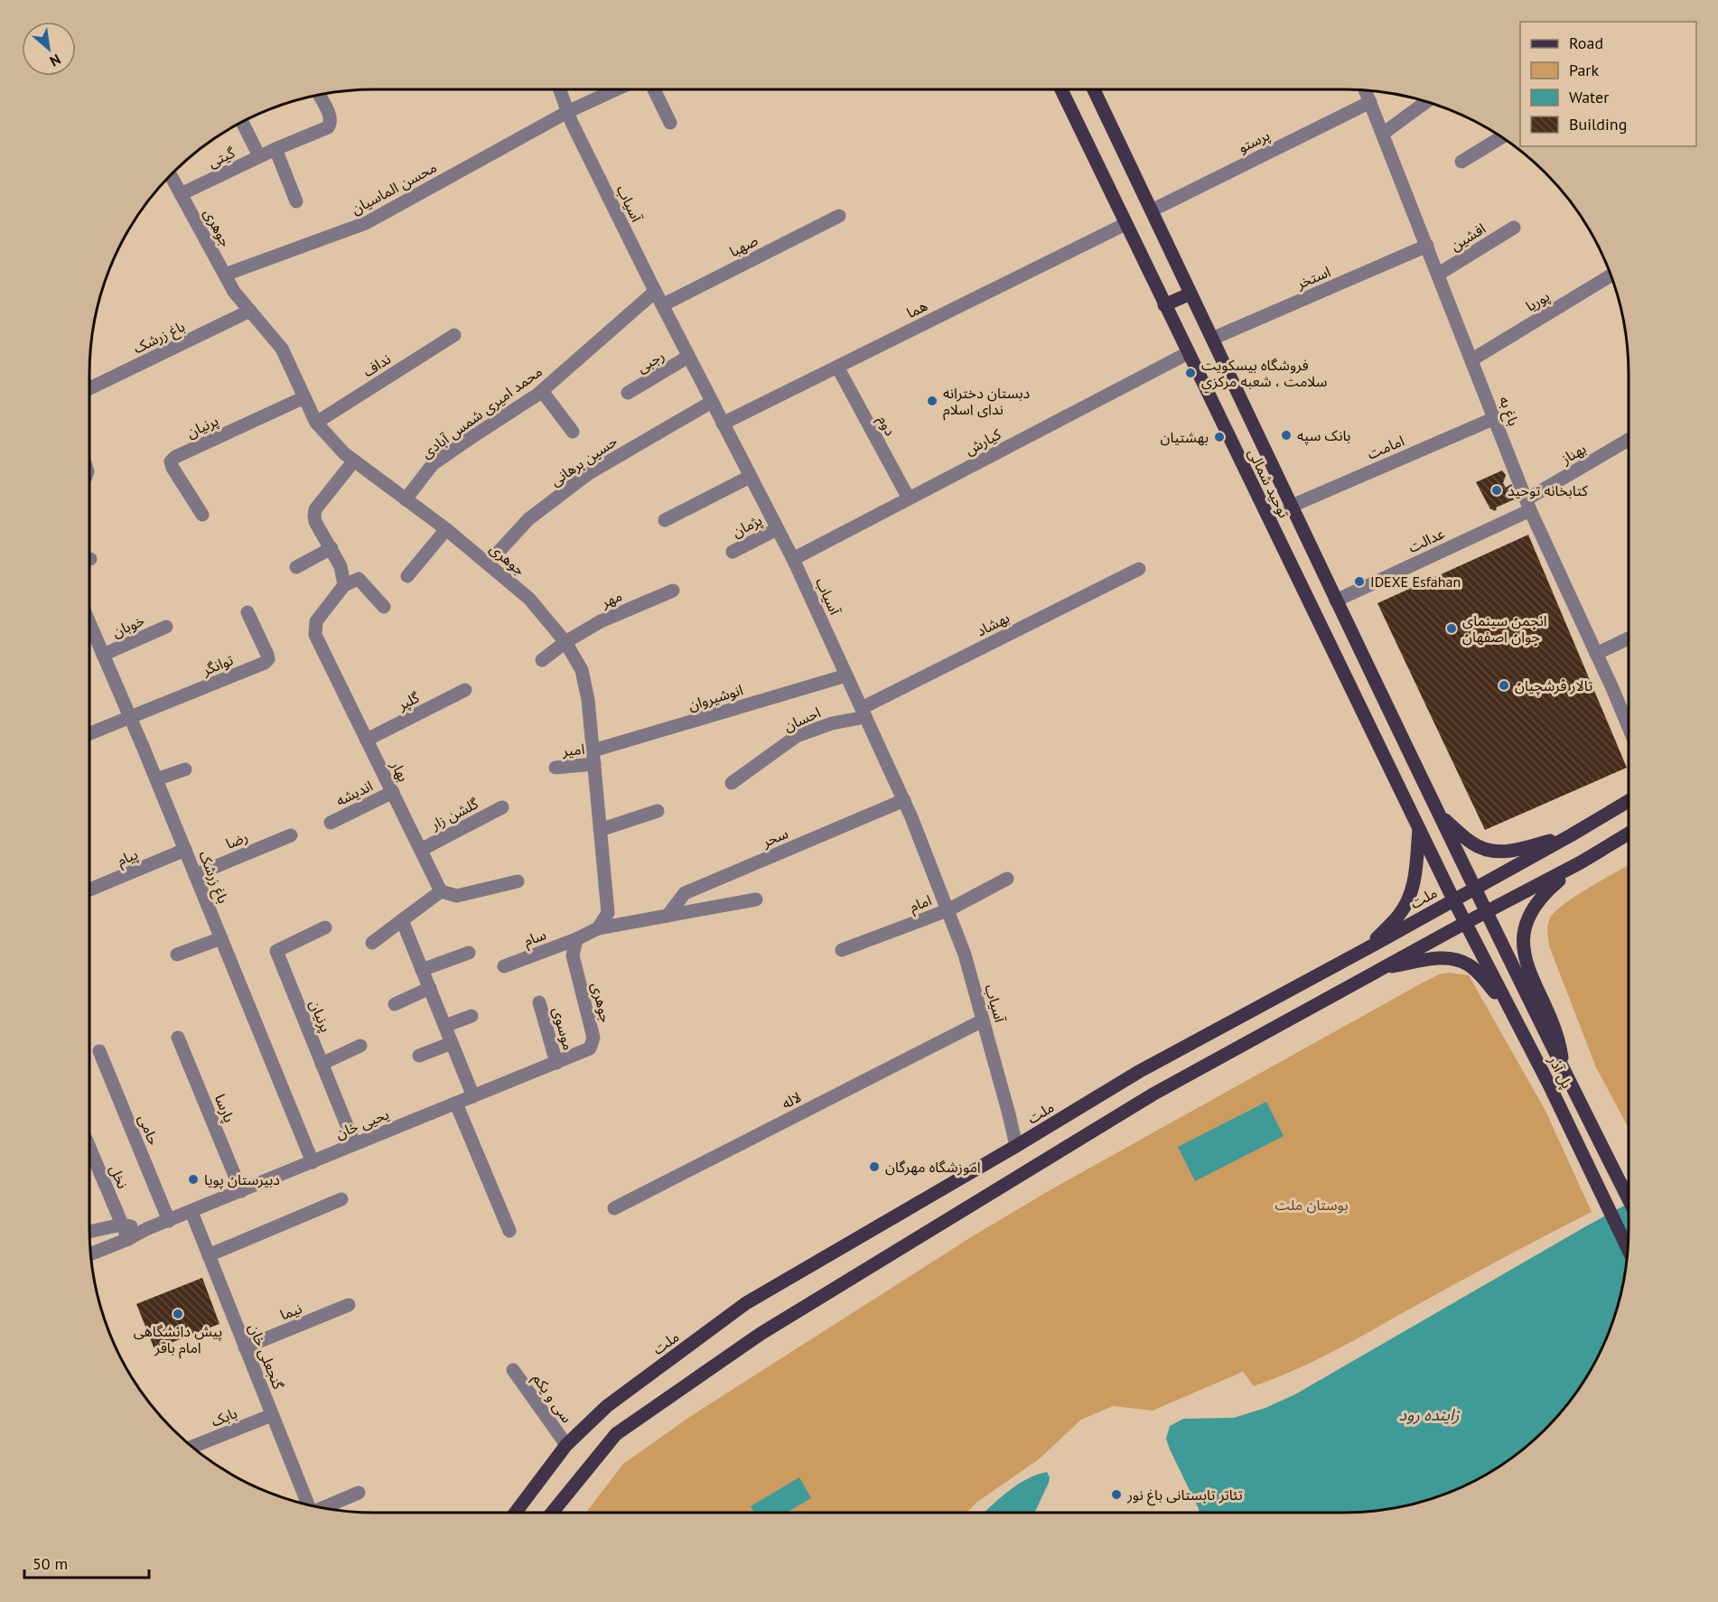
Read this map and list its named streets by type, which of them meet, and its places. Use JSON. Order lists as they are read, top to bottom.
{
  "streets": {
    "main road": ["توحید شمالی", "ملت", "پل آذر"],
    "street": [
      "پرستو",
      "گیتی",
      "محسن الماسیان",
      "آسیاب",
      "جوهری",
      "افشین",
      "صهبا",
      "استخر",
      "پوریا",
      "هما",
      "باغ زرشک",
      "رجبی",
      "نداف",
      "باغ به",
      "محمد امیری شمس آبادی",
      "دوم",
      "پرنیان",
      "کیارش",
      "امامت",
      "بهناز",
      "حسین برهانی",
      "پژمان",
      "عدالت",
      "مهر",
      "بهشاد",
      "خوبان",
      "توانگر",
      "انوشیروان",
      "گلپر",
      "احسان",
      "امیر",
      "بهار",
      "اندیشه",
      "گلشن زار",
      "سحر",
      "رضا",
      "پیام",
      "امام",
      "سام",
      "موسوی",
      "لاله",
      "پارسا",
      "یحیی خان",
      "حامی",
      "نخل",
      "نیما",
      "گنجعلی خان",
      "سی و یکم",
      "بابک"
    ]
  },
  "crossings": [
    ["پرستو", "باغ به"],
    ["پرستو", "توحید شمالی"],
    ["گیتی", "جوهری"],
    ["محسن الماسیان", "آسیاب"],
    ["محسن الماسیان", "جوهری"],
    ["آسیاب", "صهبا"],
    ["آسیاب", "هما"],
    ["آسیاب", "رجبی"],
    ["آسیاب", "محمد امیری شمس آبادی"],
    ["آسیاب", "کیارش"],
    ["آسیاب", "حسین برهانی"],
    ["آسیاب", "پژمان"],
    ["آسیاب", "بهشاد"],
    ["آسیاب", "انوشیروان"],
    ["آسیاب", "احسان"],
    ["آسیاب", "سحر"],
    ["آسیاب", "ملت"],
    ["آسیاب", "امام"],
    ["آسیاب", "لاله"],
    ["جوهری", "باغ زرشک"],
    ["جوهری", "نداف"],
    ["جوهری", "محمد امیری شمس آبادی"],
    ["جوهری", "پرنیان"],
    ["جوهری", "حسین برهانی"],
    ["جوهری", "مهر"],
    ["جوهری", "انوشیروان"],
    ["جوهری", "امیر"],
    ["جوهری", "سام"],
    ["جوهری", "یحیی خان"],
    ["افشین", "باغ به"],
    ["استخر", "باغ به"],
    ["استخر", "توحید شمالی"],
    ["پوریا", "باغ به"],
    ["هما", "دوم"],
    ["هما", "توحید شمالی"],
    ["باغ زرشک", "خوبان"],
    ["باغ زرشک", "توانگر"],
    ["باغ زرشک", "رضا"],
    ["باغ زرشک", "پیام"],
    ["باغ زرشک", "یحیی خان"],
    ["باغ به", "امامت"],
    ["باغ به", "بهناز"],
    ["باغ به", "عدالت"],
    ["دوم", "کیارش"],
    ["پرنیان", "یحیی خان"],
    ["کیارش", "توحید شمالی"],
    ["امامت", "توحید شمالی"],
    ["بهناز", "عدالت"],
    ["توحید شمالی", "عدالت"],
    ["توحید شمالی", "ملت"],
    ["توحید شمالی", "پل آذر"],
    ["بهشاد", "احسان"],
    ["انوشیروان", "امیر"],
    ["گلپر", "بهار"],
    ["بهار", "اندیشه"],
    ["بهار", "گلشن زار"],
    ["ملت", "پل آذر"],
    ["ملت", "سی و یکم"],
    ["موسوی", "یحیی خان"],
    ["پارسا", "یحیی خان"],
    ["یحیی خان", "حامی"],
    ["یحیی خان", "نخل"],
    ["یحیی خان", "گنجعلی خان"],
    ["نیما", "گنجعلی خان"],
    ["گنجعلی خان", "بابک"]
  ],
  "water": ["زاینده رود"],
  "parks": ["بوستان ملت"],
  "places": [
    "فروشگاه بيسكويت سلامت ، شعبه مركزي",
    "دبستان دخترانه ندای اسلام",
    "بانک سپه",
    "بهشتیان",
    "کتابخانه توحید",
    "IDEXE Esfahan",
    "انجمن سینمای جوان اصفهان",
    "تالار فرشچیان",
    "اموزشگاه مهرگان",
    "دبیرستان پویا",
    "پیش دانشگاهی امام باقر",
    "تئاتر تابستانی باغ نور"
  ],
  "legend": [
    "Road",
    "Park",
    "Water",
    "Building"
  ],
  "scale_bar": "50 m",
  "north": "bottom right"
}
